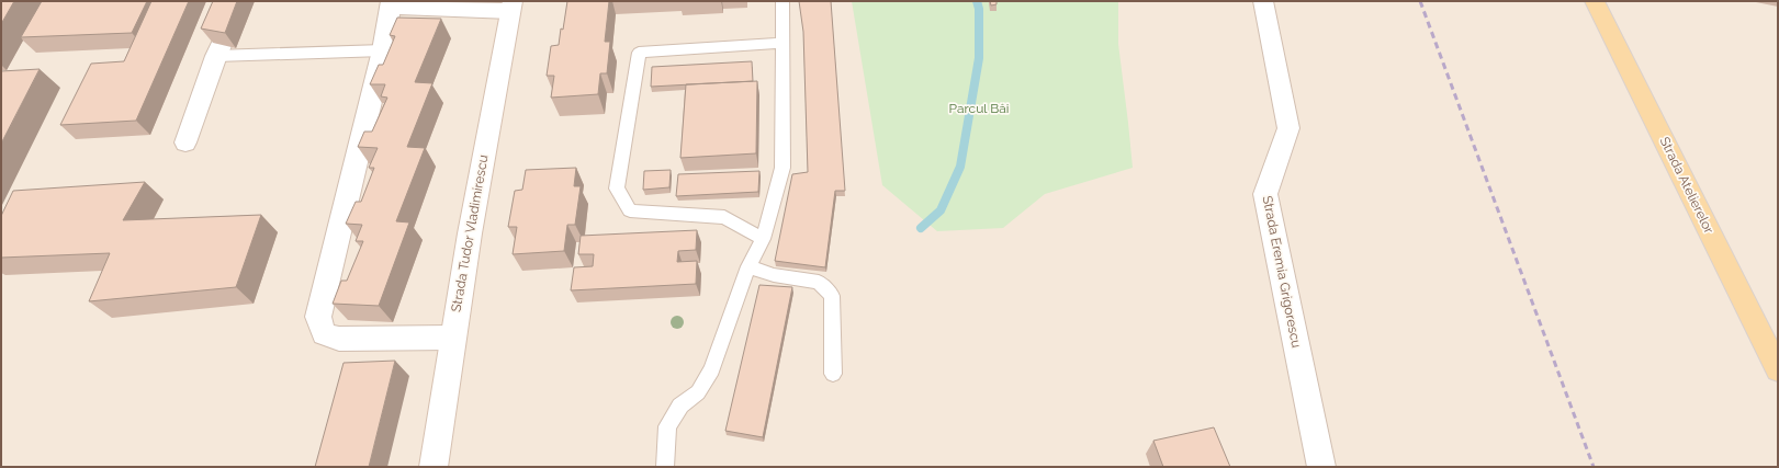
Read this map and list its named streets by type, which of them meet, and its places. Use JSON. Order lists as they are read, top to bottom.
{
  "streets": {
    "main road": ["Strada Atelierelor"],
    "street": ["Strada Tudor Vladimirescu", "Strada Eremia Grigorescu"]
  },
  "parks": ["Parcul Băi"]
}
